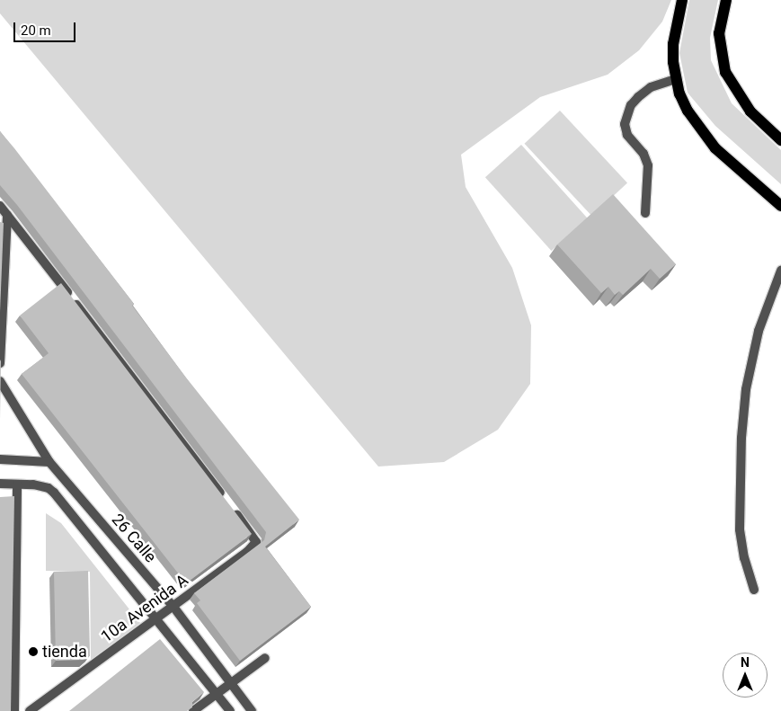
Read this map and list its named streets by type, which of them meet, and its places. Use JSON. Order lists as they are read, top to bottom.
{
  "streets": {
    "street": ["26 Calle", "10a Avenida A"]
  },
  "crossings": [
    ["26 Calle", "10a Avenida A"]
  ],
  "places": ["tienda"],
  "scale_bar": "20 m",
  "north": "top"
}
